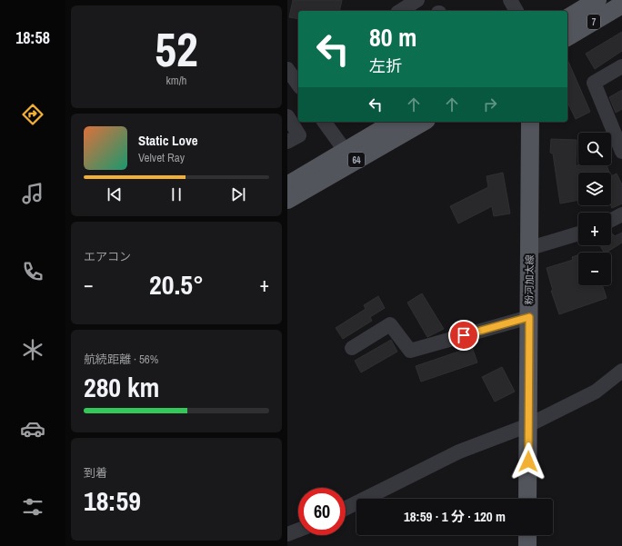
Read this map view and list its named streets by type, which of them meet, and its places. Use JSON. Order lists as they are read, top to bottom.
{
  "streets": {
    "main road": ["7", "64", "粉河加太線"]
  },
  "page": {
    "tabs": "18:58",
    "tile": [
      ["52", "km/h"],
      "エアコン",
      ["航続距離 · 56%", "280 km"],
      ["到着", "18:59"]
    ],
    "turn": ["80 m", "左折"],
    "song": ["Static Love", "Velvet Ray"],
    "map_buttons": ["+", "−"],
    "heat": ["−", "20.5°", "+"],
    "limit": "60",
    "trip": "18:59 · 1 分 · 120 m"
  }
}
